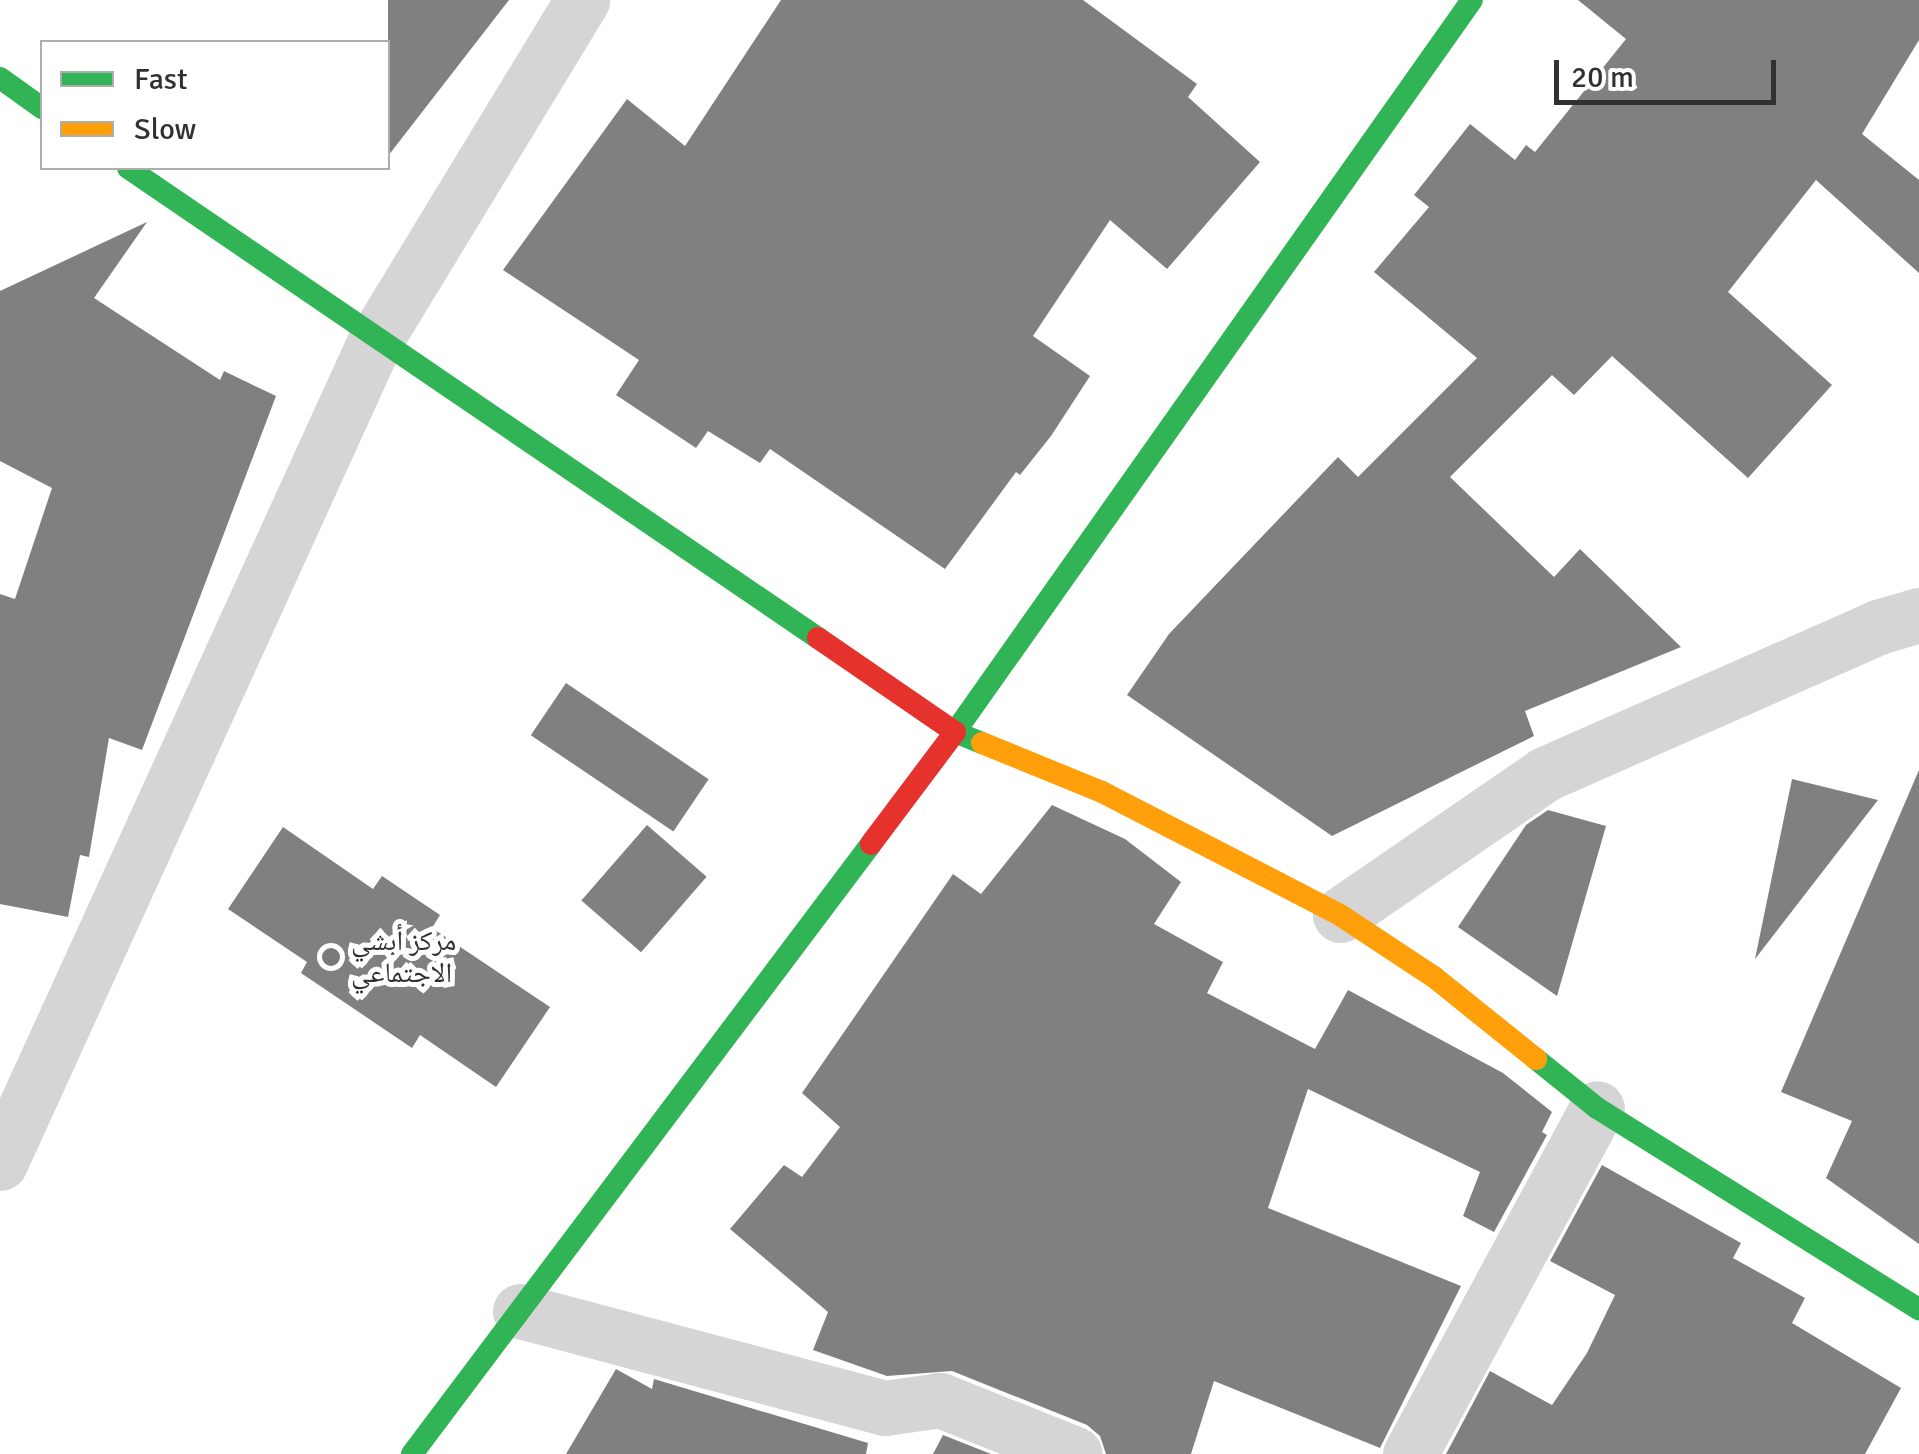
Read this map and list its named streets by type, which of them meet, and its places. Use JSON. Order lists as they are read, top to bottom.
{
  "places": ["مركز أبشي الاجتماعي"],
  "legend": ["Fast", "Slow"],
  "scale_bar": "20 m"
}
